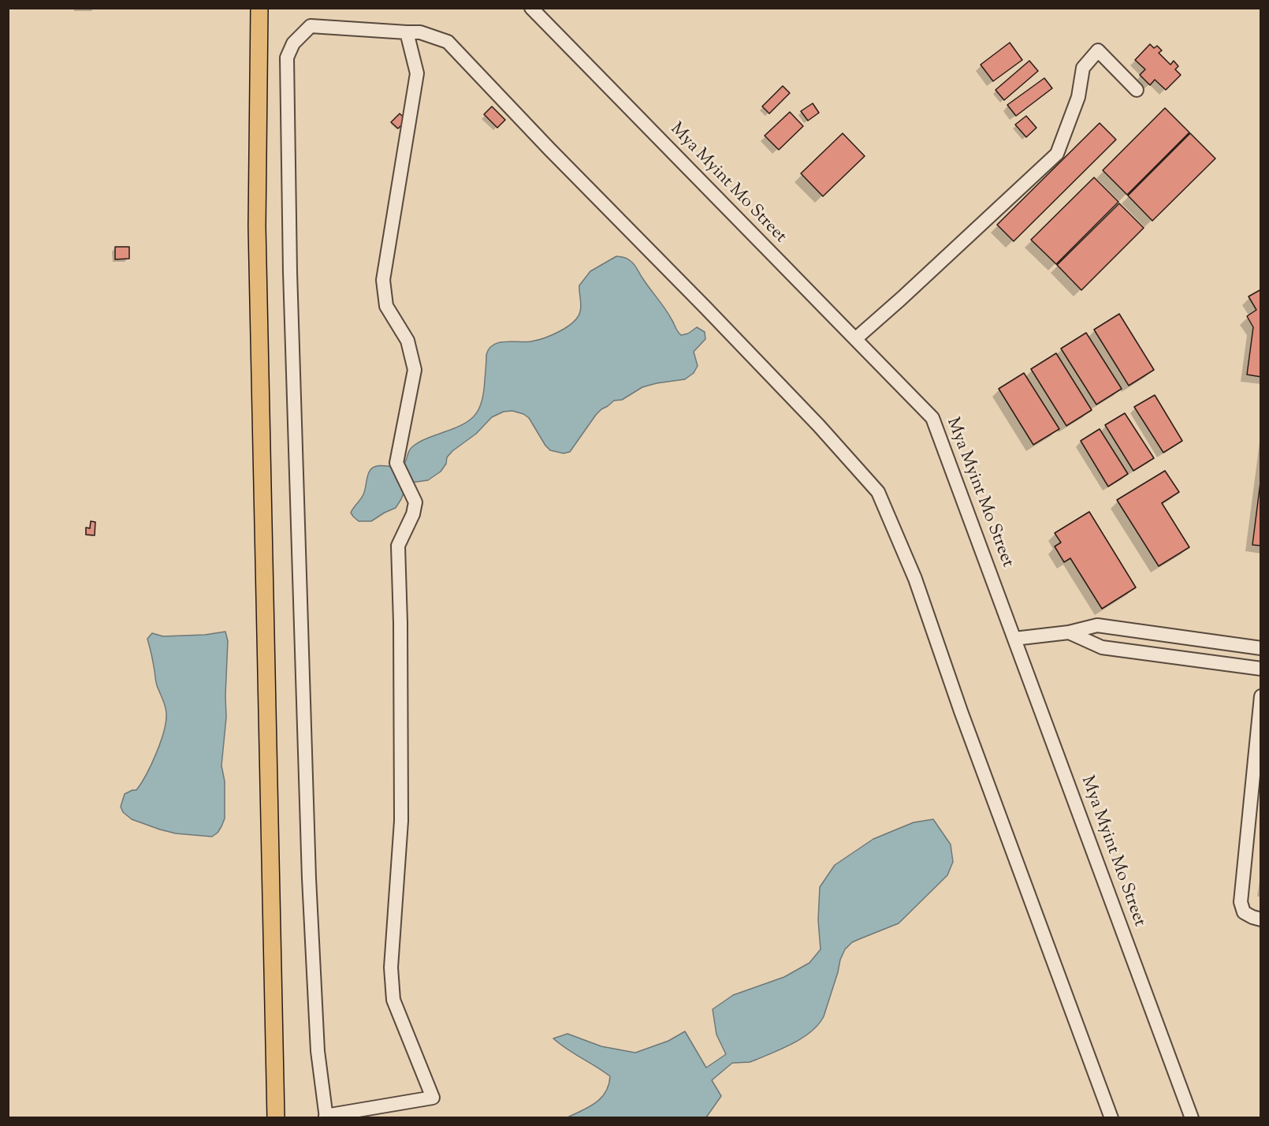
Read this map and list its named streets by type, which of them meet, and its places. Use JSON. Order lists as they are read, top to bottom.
{
  "streets": {
    "street": ["Mya Myint Mo Street"]
  }
}
